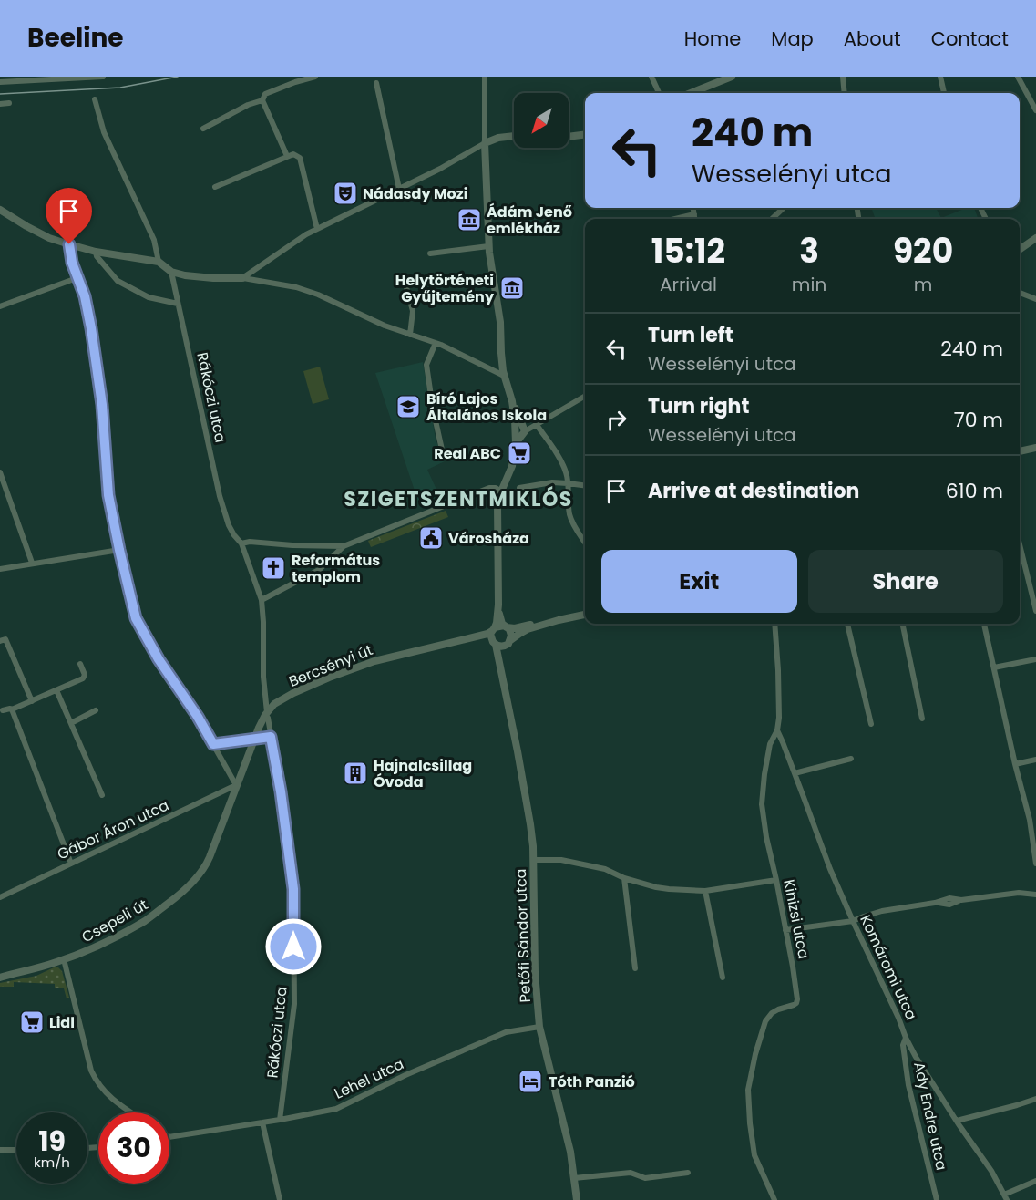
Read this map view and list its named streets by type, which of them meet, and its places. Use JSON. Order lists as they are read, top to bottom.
{
  "streets": {
    "street": [
      "Rákóczi utca",
      "Bercsényi út",
      "Gábor Áron utca",
      "Kinizsi utca",
      "Csepeli út",
      "Petőfi Sándor utca",
      "Komáromi utca",
      "Lehel utca",
      "Ady Endre utca"
    ]
  },
  "crossings": [
    ["Rákóczi utca", "Bercsényi út"],
    ["Rákóczi utca", "Lehel utca"],
    ["Bercsényi út", "Gábor Áron utca"],
    ["Bercsényi út", "Csepeli út"],
    ["Bercsényi út", "Petőfi Sándor utca"],
    ["Gábor Áron utca", "Csepeli út"],
    ["Kinizsi utca", "Komáromi utca"],
    ["Petőfi Sándor utca", "Lehel utca"],
    ["Komáromi utca", "Ady Endre utca"]
  ],
  "districts": ["SZIGETSZENTMIKLÓS"],
  "places": {
    "theatre": ["Nádasdy Mozi"],
    "museum": ["Ádám Jenő emlékház", "Helytörténeti Gyűjtemény"],
    "school or university": ["Bíró Lajos Általános Iskola"],
    "supermarket": ["Real ABC", "Lidl"],
    "public building": ["Városháza"],
    "church": ["Református templom"],
    "building": ["Hajnalcsillag Óvoda"],
    "hotel": ["Tóth Panzió"]
  },
  "north": "bottom left",
  "page": {
    "header": "Beeline",
    "nav": [
      "Home",
      "Map",
      "About",
      "Contact"
    ],
    "turn": ["240 m", "Wesselényi utca"],
    "eta": [
      "15:12",
      "Arrival",
      "3",
      "min",
      "920",
      "m"
    ],
    "list": [
      {
        "name": "Turn left",
        "note": "Wesselényi utca",
        "value": "240 m"
      },
      {
        "name": "Turn right",
        "note": "Wesselényi utca",
        "value": "70 m"
      },
      {
        "name": "Arrive at destination",
        "value": "610 m"
      }
    ],
    "buttons": ["Exit", "Share"],
    "speed": "19 km/h",
    "limit": "30"
  }
}
